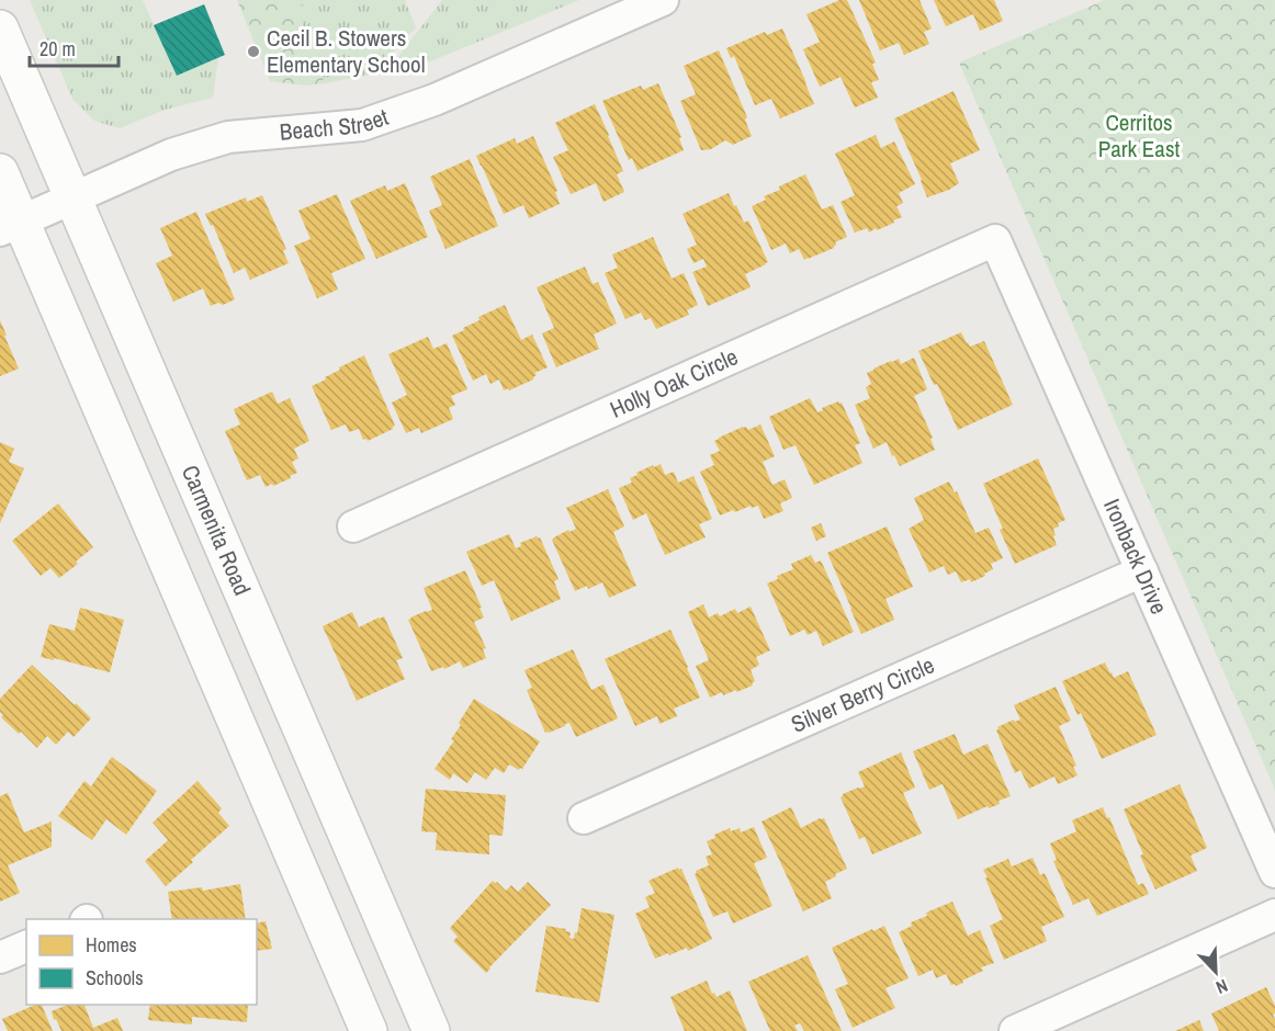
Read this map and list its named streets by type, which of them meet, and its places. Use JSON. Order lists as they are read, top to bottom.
{
  "streets": {
    "main road": ["Carmenita Road"],
    "street": [
      "Beach Street",
      "Holly Oak Circle",
      "Ironback Drive",
      "Silver Berry Circle"
    ]
  },
  "crossings": [
    ["Beach Street", "Carmenita Road"],
    ["Holly Oak Circle", "Ironback Drive"],
    ["Ironback Drive", "Silver Berry Circle"]
  ],
  "parks": ["Cerritos Park East"],
  "places": ["Cecil B. Stowers Elementary School"],
  "legend": ["Homes", "Schools"],
  "scale_bar": "20 m",
  "north": "bottom right"
}
